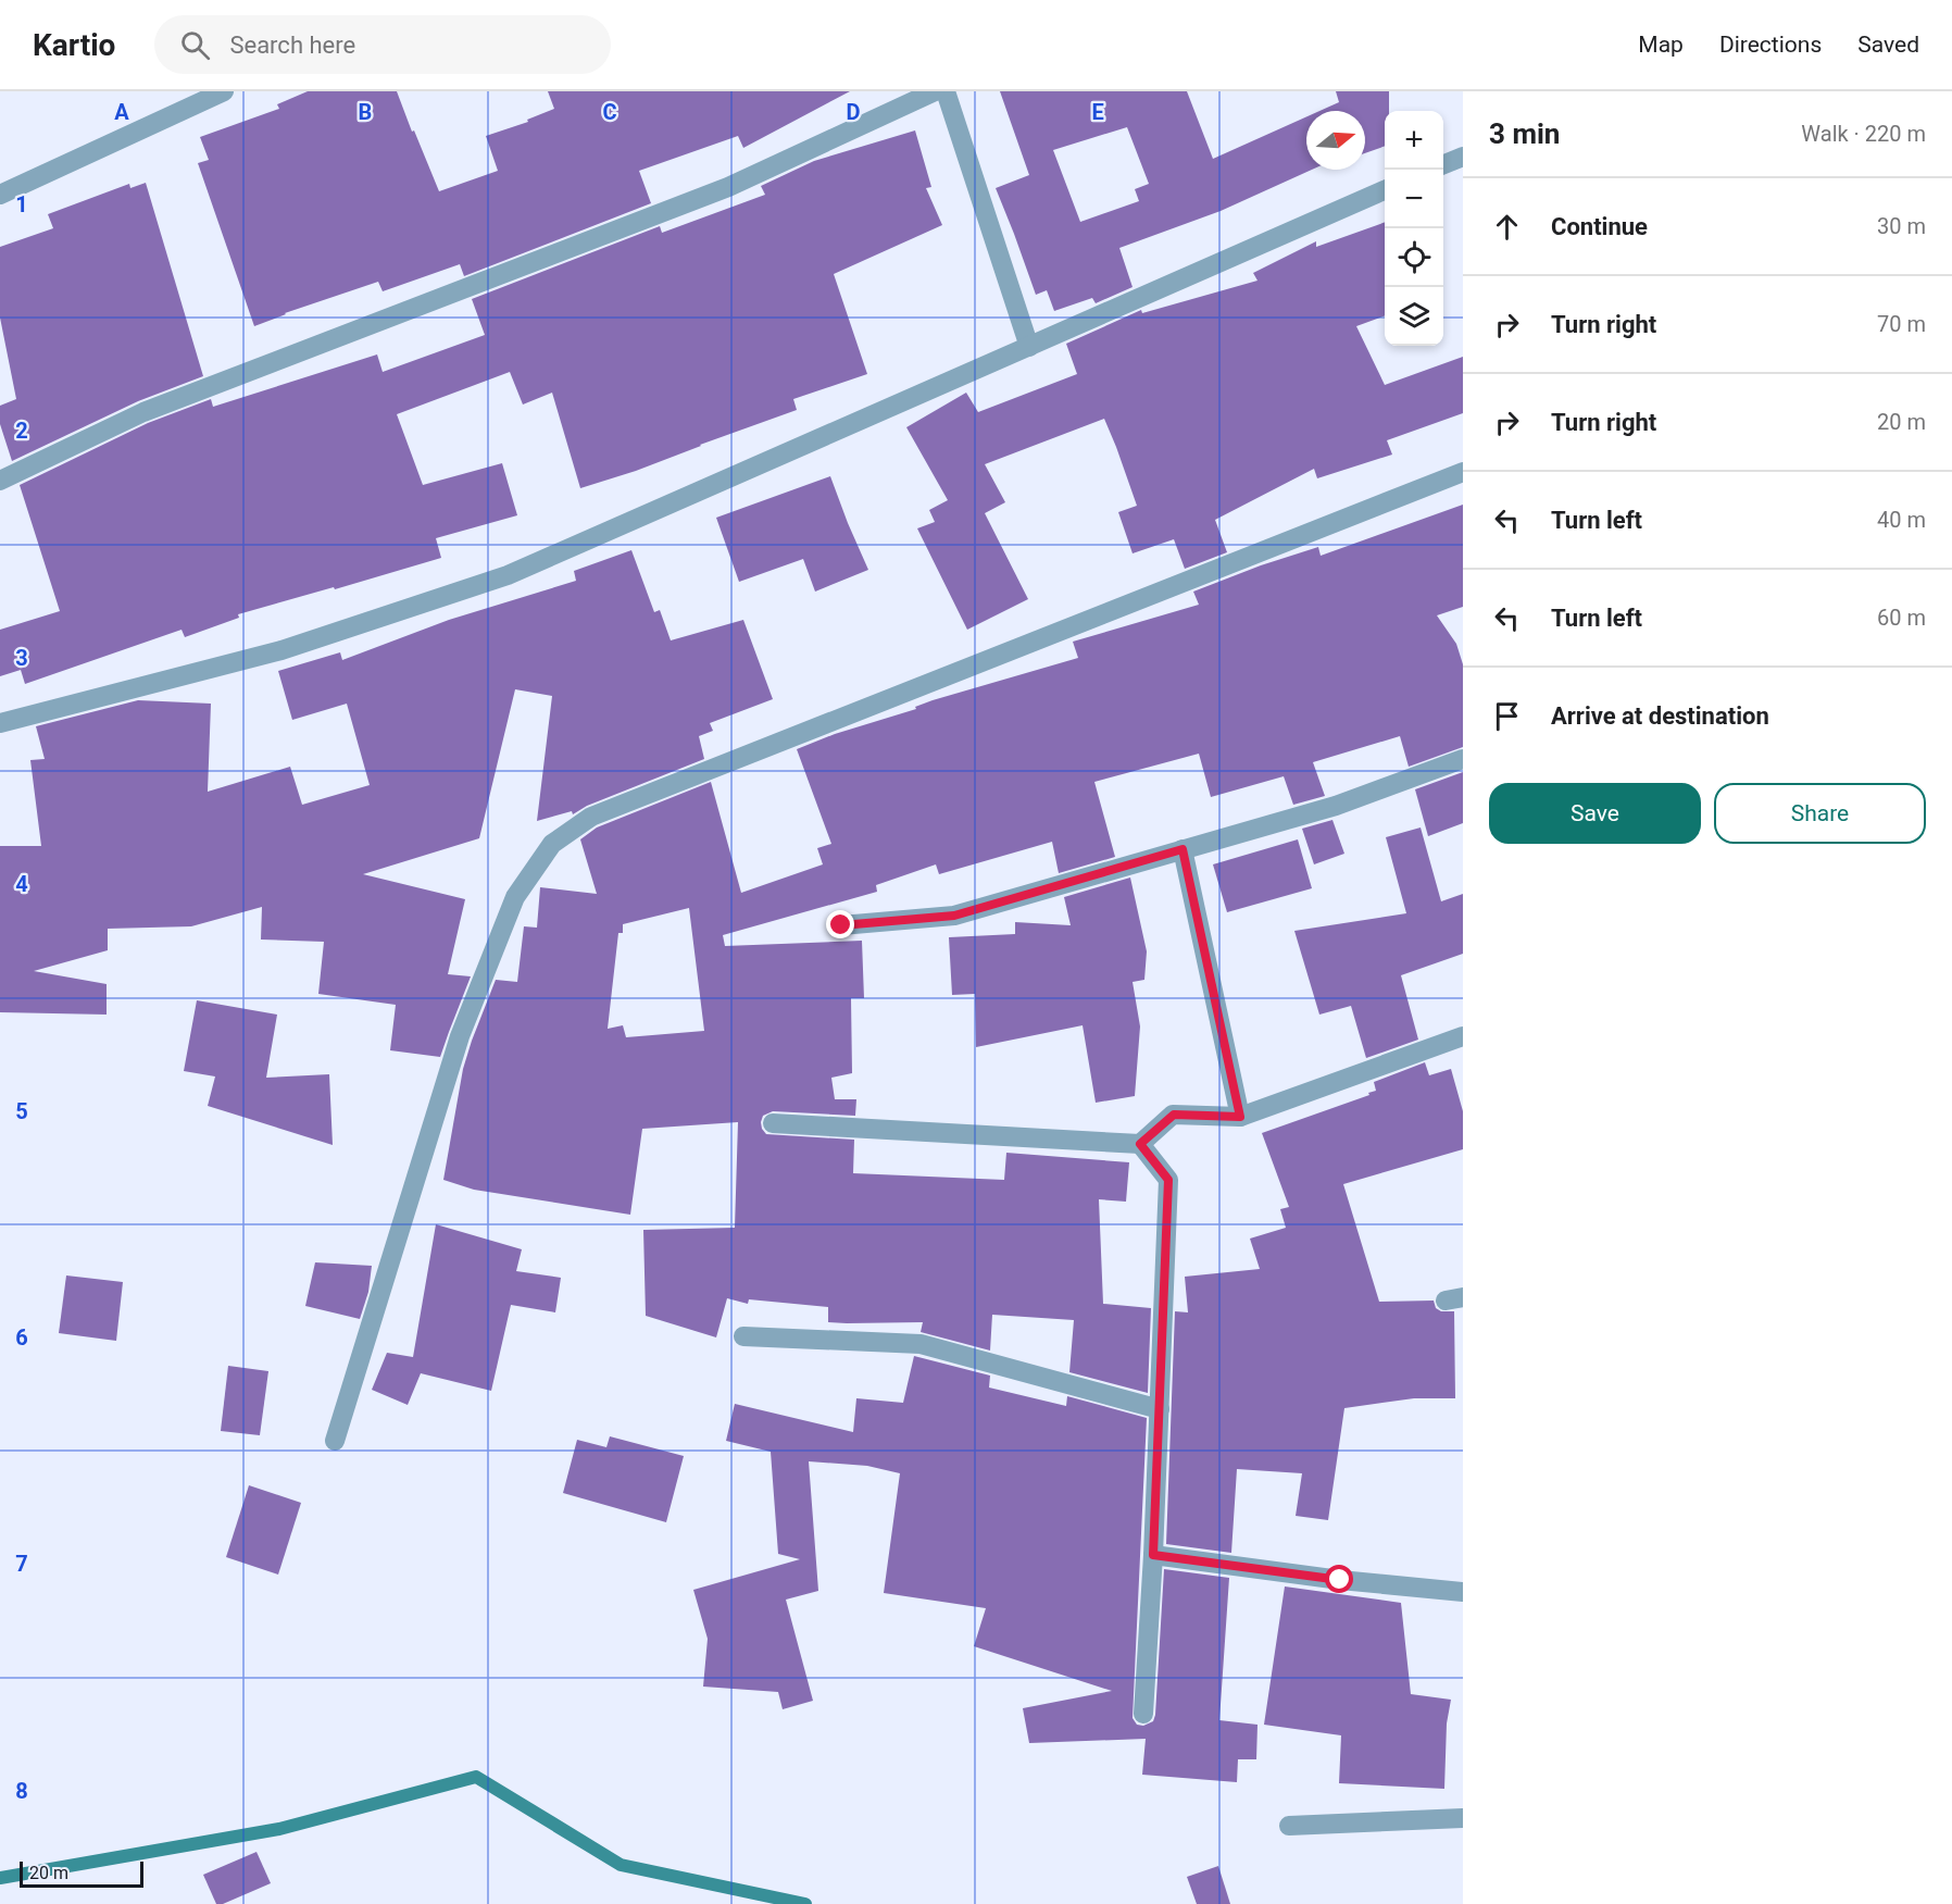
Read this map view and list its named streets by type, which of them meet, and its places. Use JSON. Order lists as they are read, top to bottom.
{
  "scale_bar": "20 m",
  "north": "right",
  "page": {
    "header": "Kartio",
    "search": "Search here",
    "nav": ["Map", "Directions", "Saved"],
    "heading": ["3 min", "Walk · 220 m"],
    "map_buttons": ["+", "−"],
    "list": [
      ["Continue", "30 m"],
      ["Turn right", "70 m"],
      ["Turn right", "20 m"],
      ["Turn left", "40 m"],
      ["Turn left", "60 m"],
      "Arrive at destination"
    ],
    "buttons": ["Save", "Share"],
    "scale": "20 m"
  },
  "grid": {
    "columns": [
      "A",
      "B",
      "C",
      "D",
      "E"
    ],
    "rows": [
      "1",
      "2",
      "3",
      "4",
      "5",
      "6",
      "7",
      "8"
    ]
  }
}
